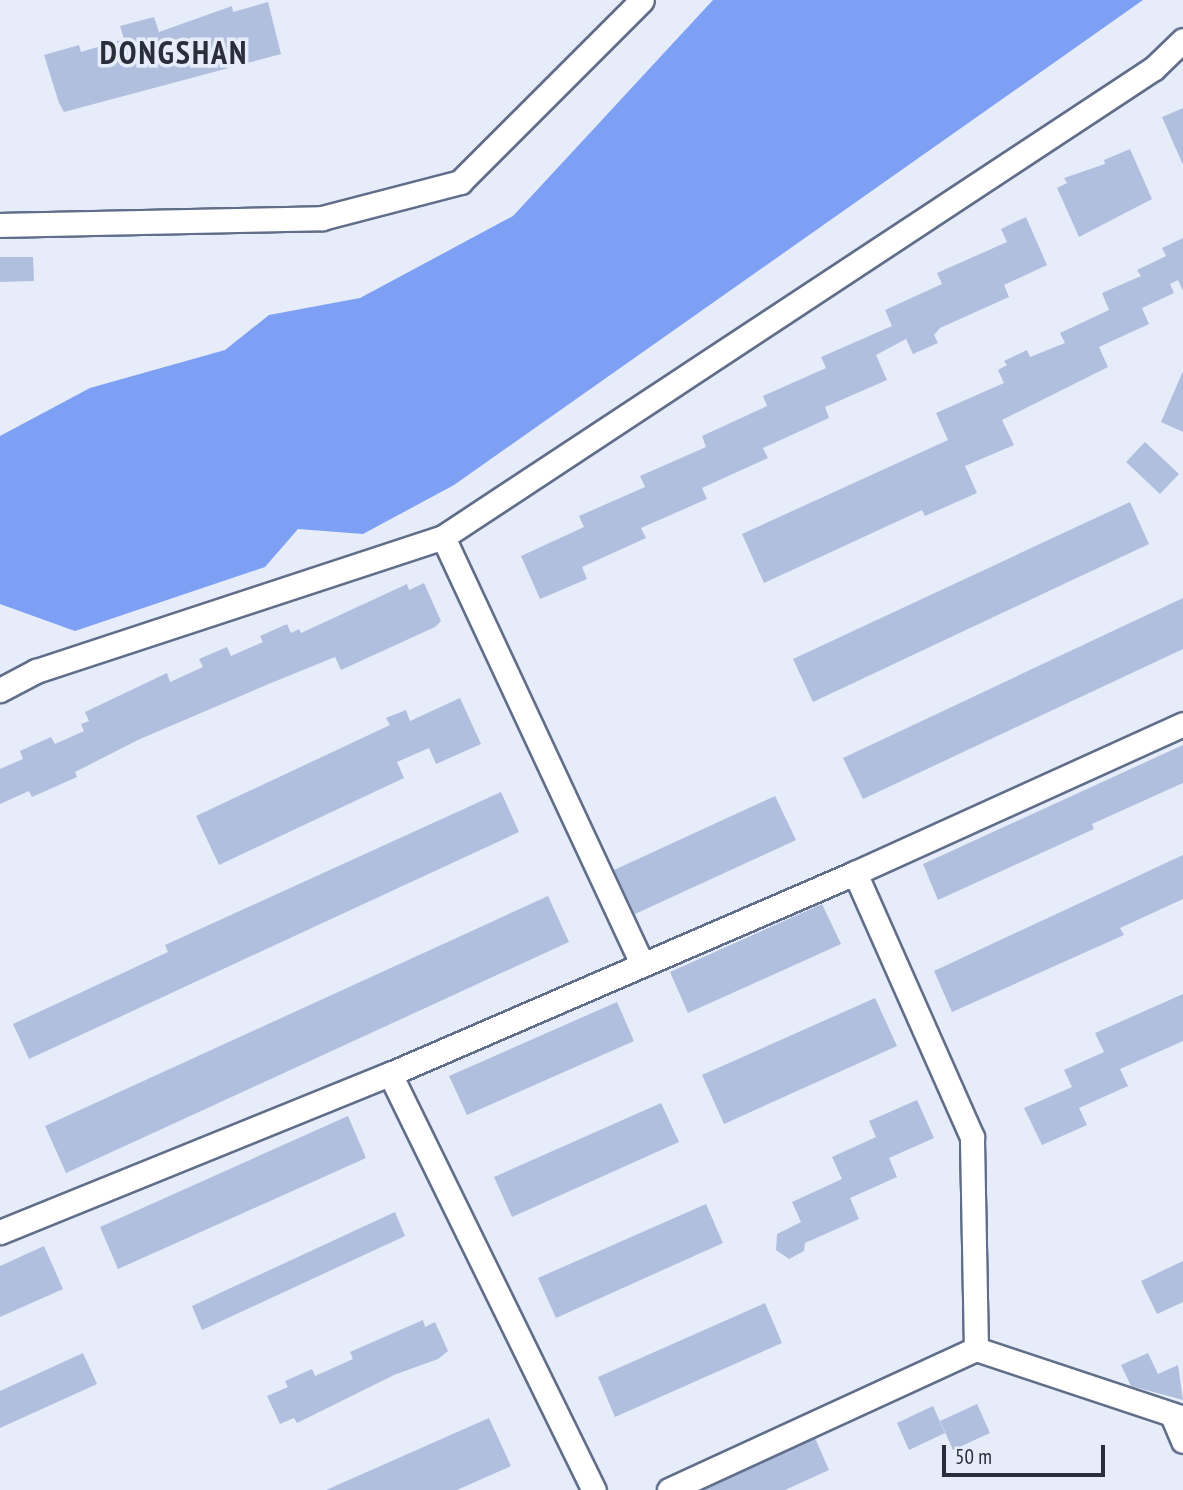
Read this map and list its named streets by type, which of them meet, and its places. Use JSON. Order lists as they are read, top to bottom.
{
  "districts": ["DONGSHAN"],
  "scale_bar": "50 m"
}
